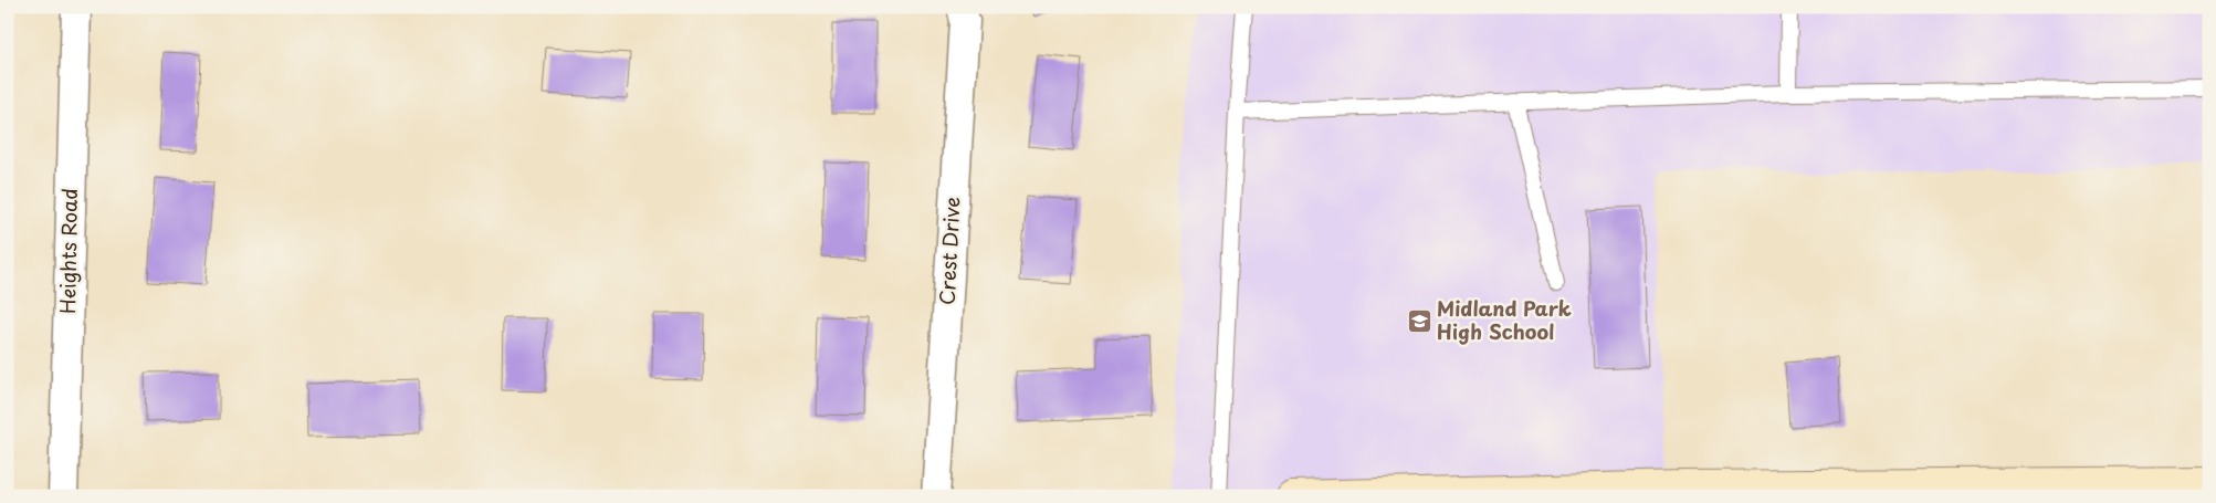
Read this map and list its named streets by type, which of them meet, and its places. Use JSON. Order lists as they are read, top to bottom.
{
  "streets": {
    "street": ["Heights Road", "Crest Drive"]
  },
  "places": {
    "school or university": ["Midland Park High School"]
  }
}
